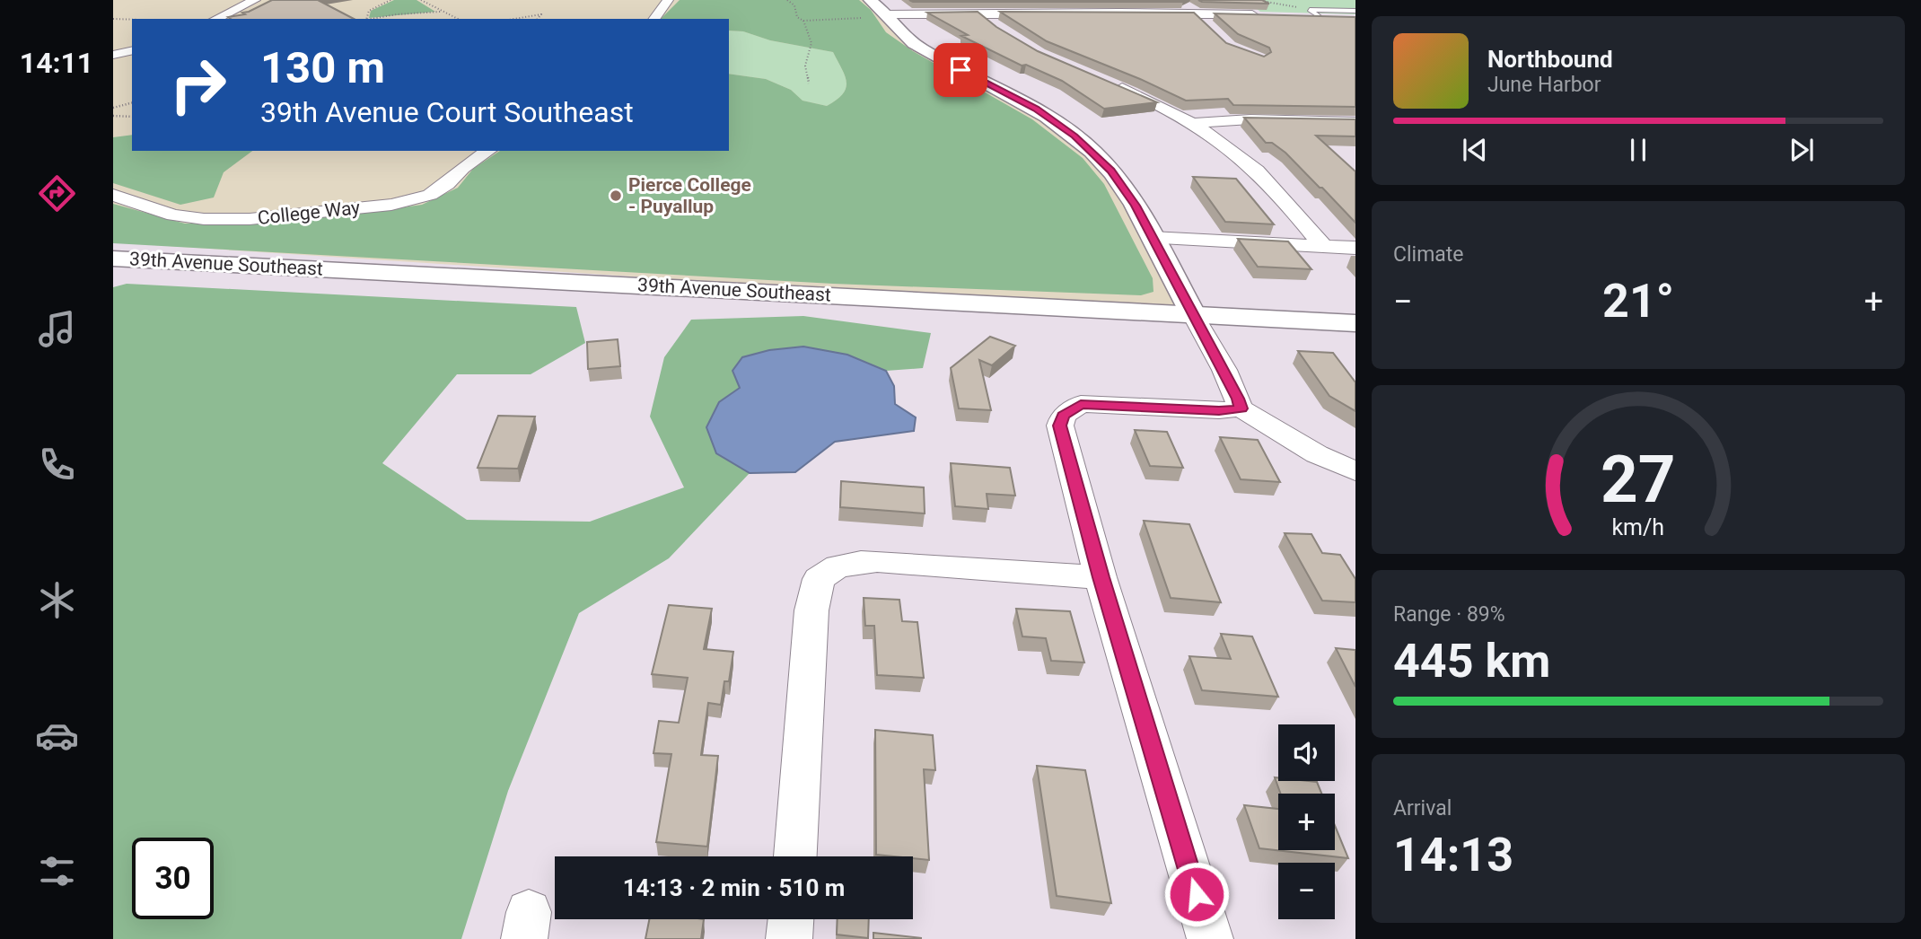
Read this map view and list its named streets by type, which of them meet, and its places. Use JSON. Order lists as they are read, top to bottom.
{
  "streets": {
    "street": ["College Way", "39th Avenue Southeast"]
  },
  "places": ["Pierce College - Puyallup"],
  "page": {
    "tabs": "14:11",
    "turn": ["130 m", "39th Avenue Court Southeast"],
    "song": ["Northbound", "June Harbor"],
    "tile": [
      "Climate",
      ["Range · 89%", "445 km"],
      ["Arrival", "14:13"]
    ],
    "heat": ["−", "21°", "+"],
    "map_buttons": ["+", "−"],
    "limit": "30",
    "trip": "14:13 · 2 min · 510 m",
    "gauge": ["27", "km/h"]
  }
}
